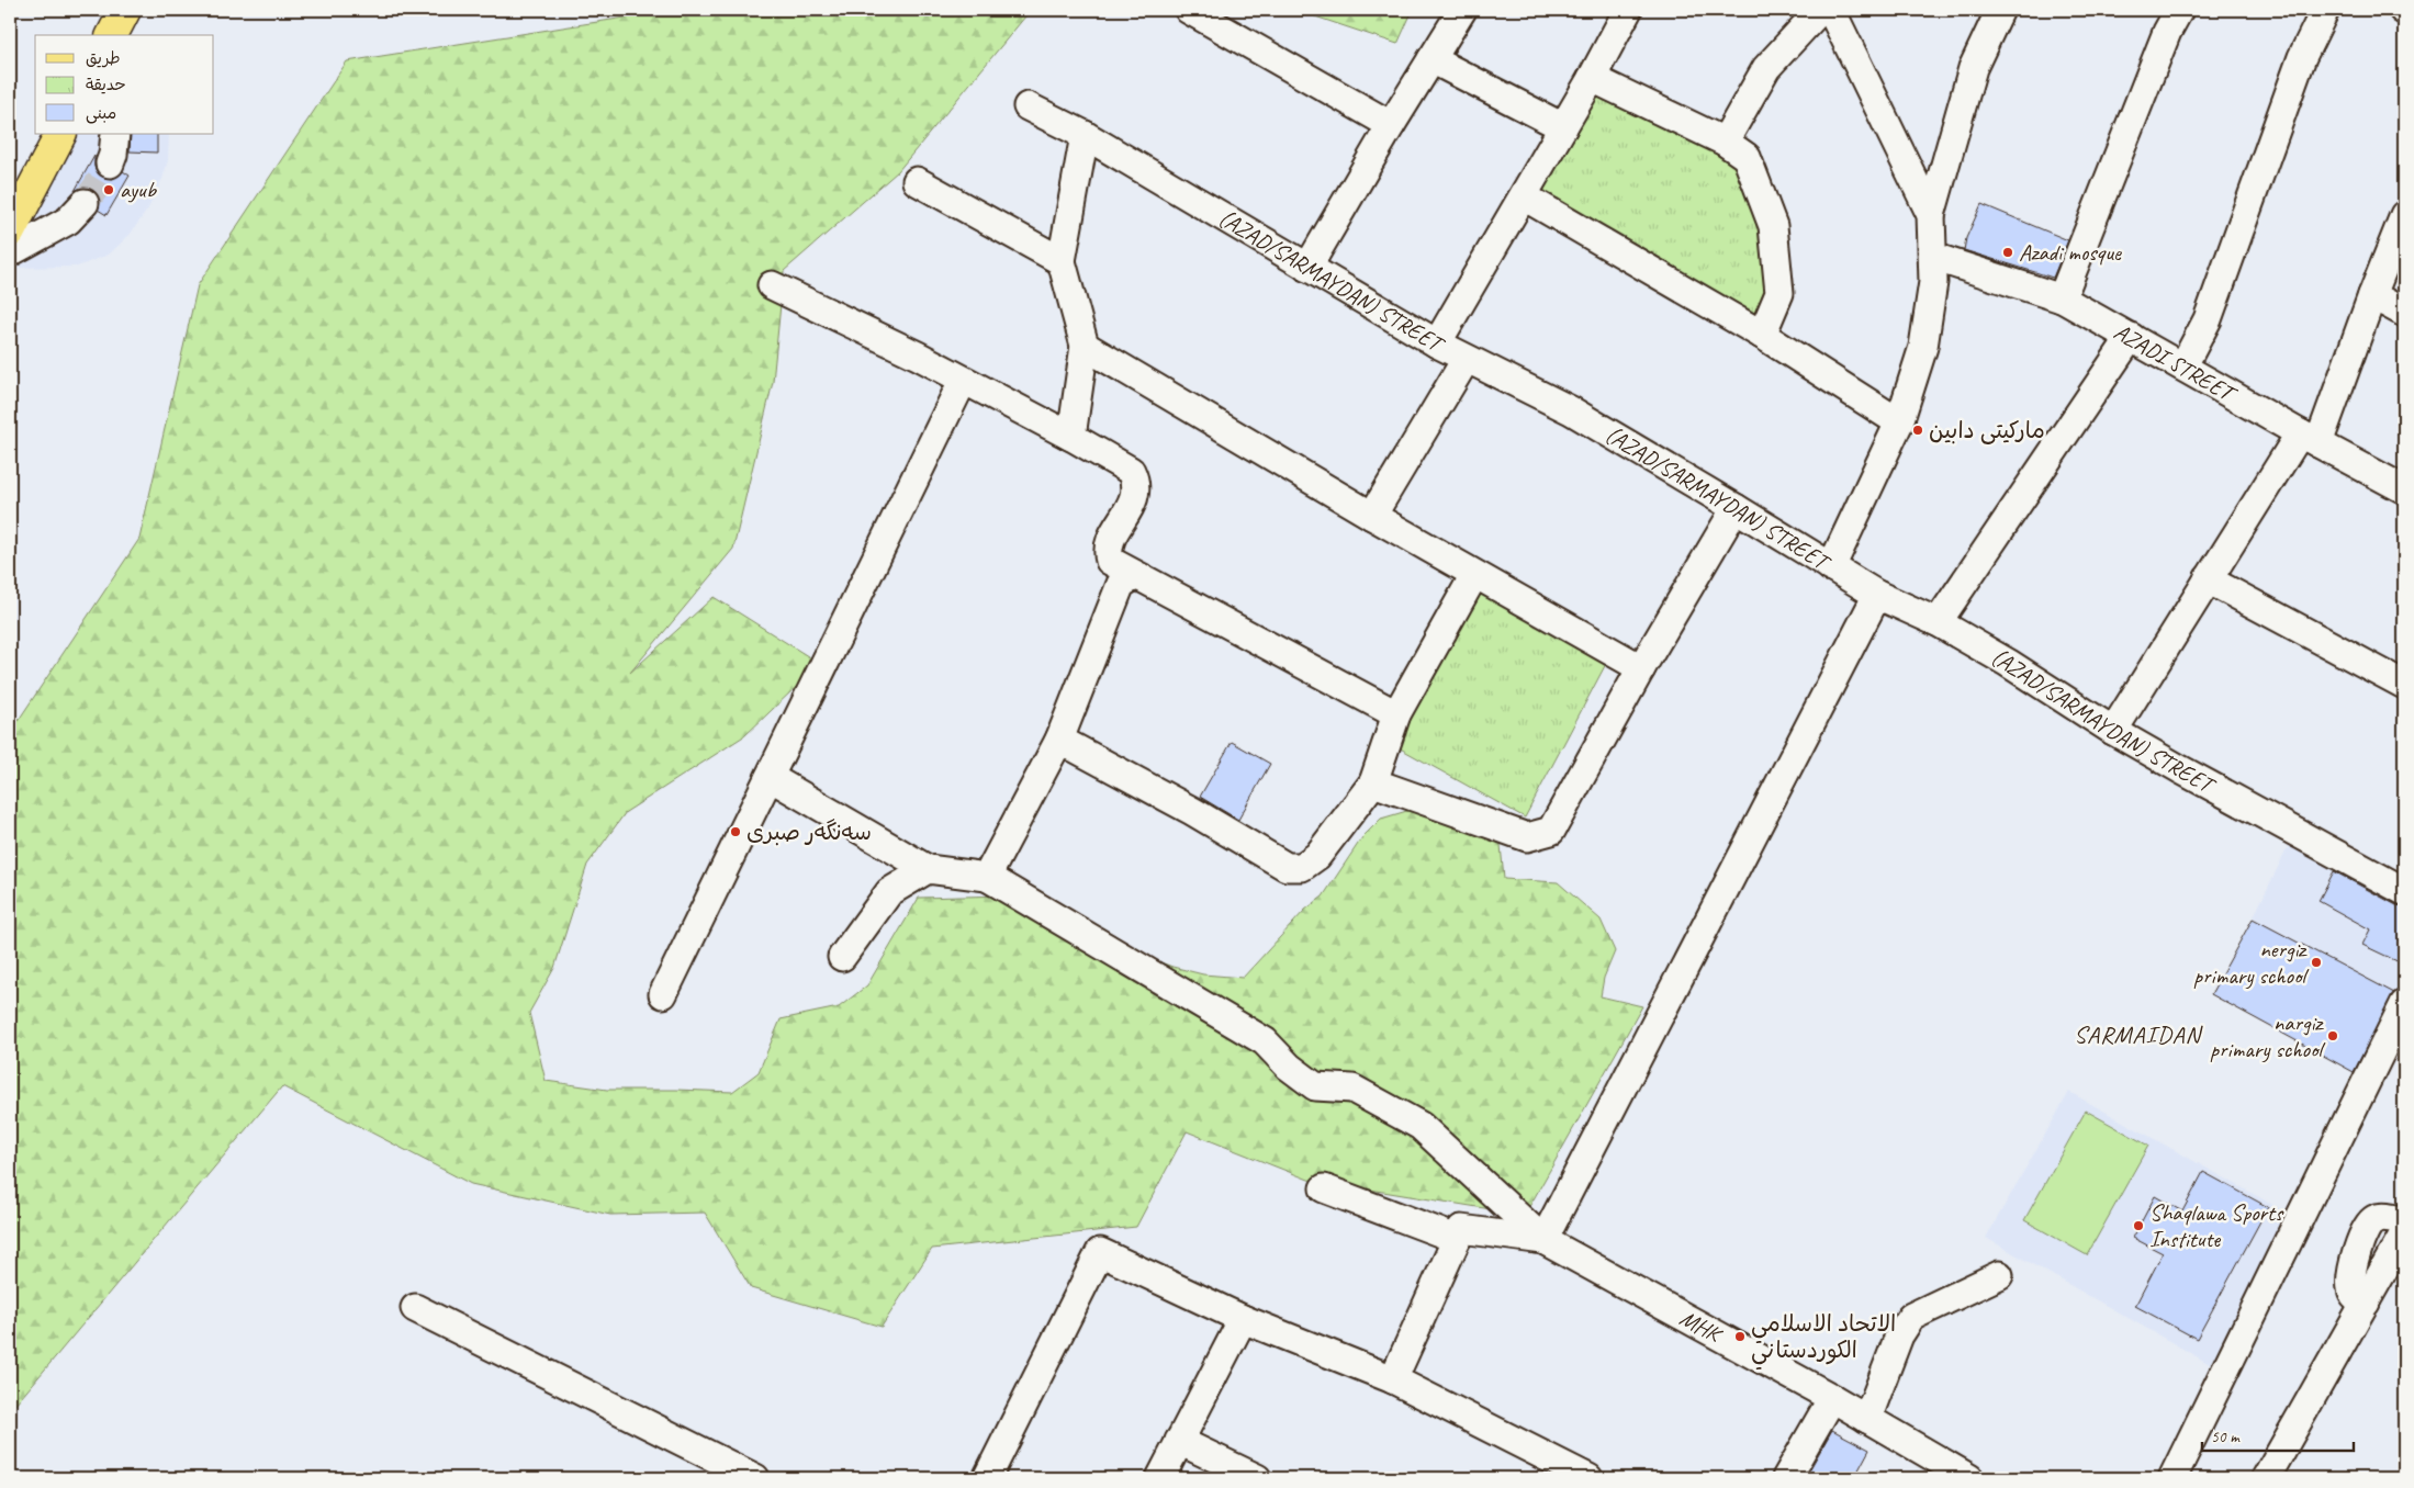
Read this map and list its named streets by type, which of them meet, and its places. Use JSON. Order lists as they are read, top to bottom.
{
  "streets": {
    "street": ["(AZAD/SARMAYDAN) STREET", "AZADI STREET", "MHK"]
  },
  "districts": ["SARMAIDAN"],
  "places": [
    "ayub",
    "Azadi mosque",
    "ماركيتى دابين",
    "سەنگەر صبری",
    "nergiz primary school",
    "nargiz primary school",
    "Shaqlawa Sports Institute",
    "الاتحاد الاسلامي الكوردستاني"
  ],
  "legend": ["طريق", "حديقة", "مبنى"],
  "scale_bar": "50 m"
}
